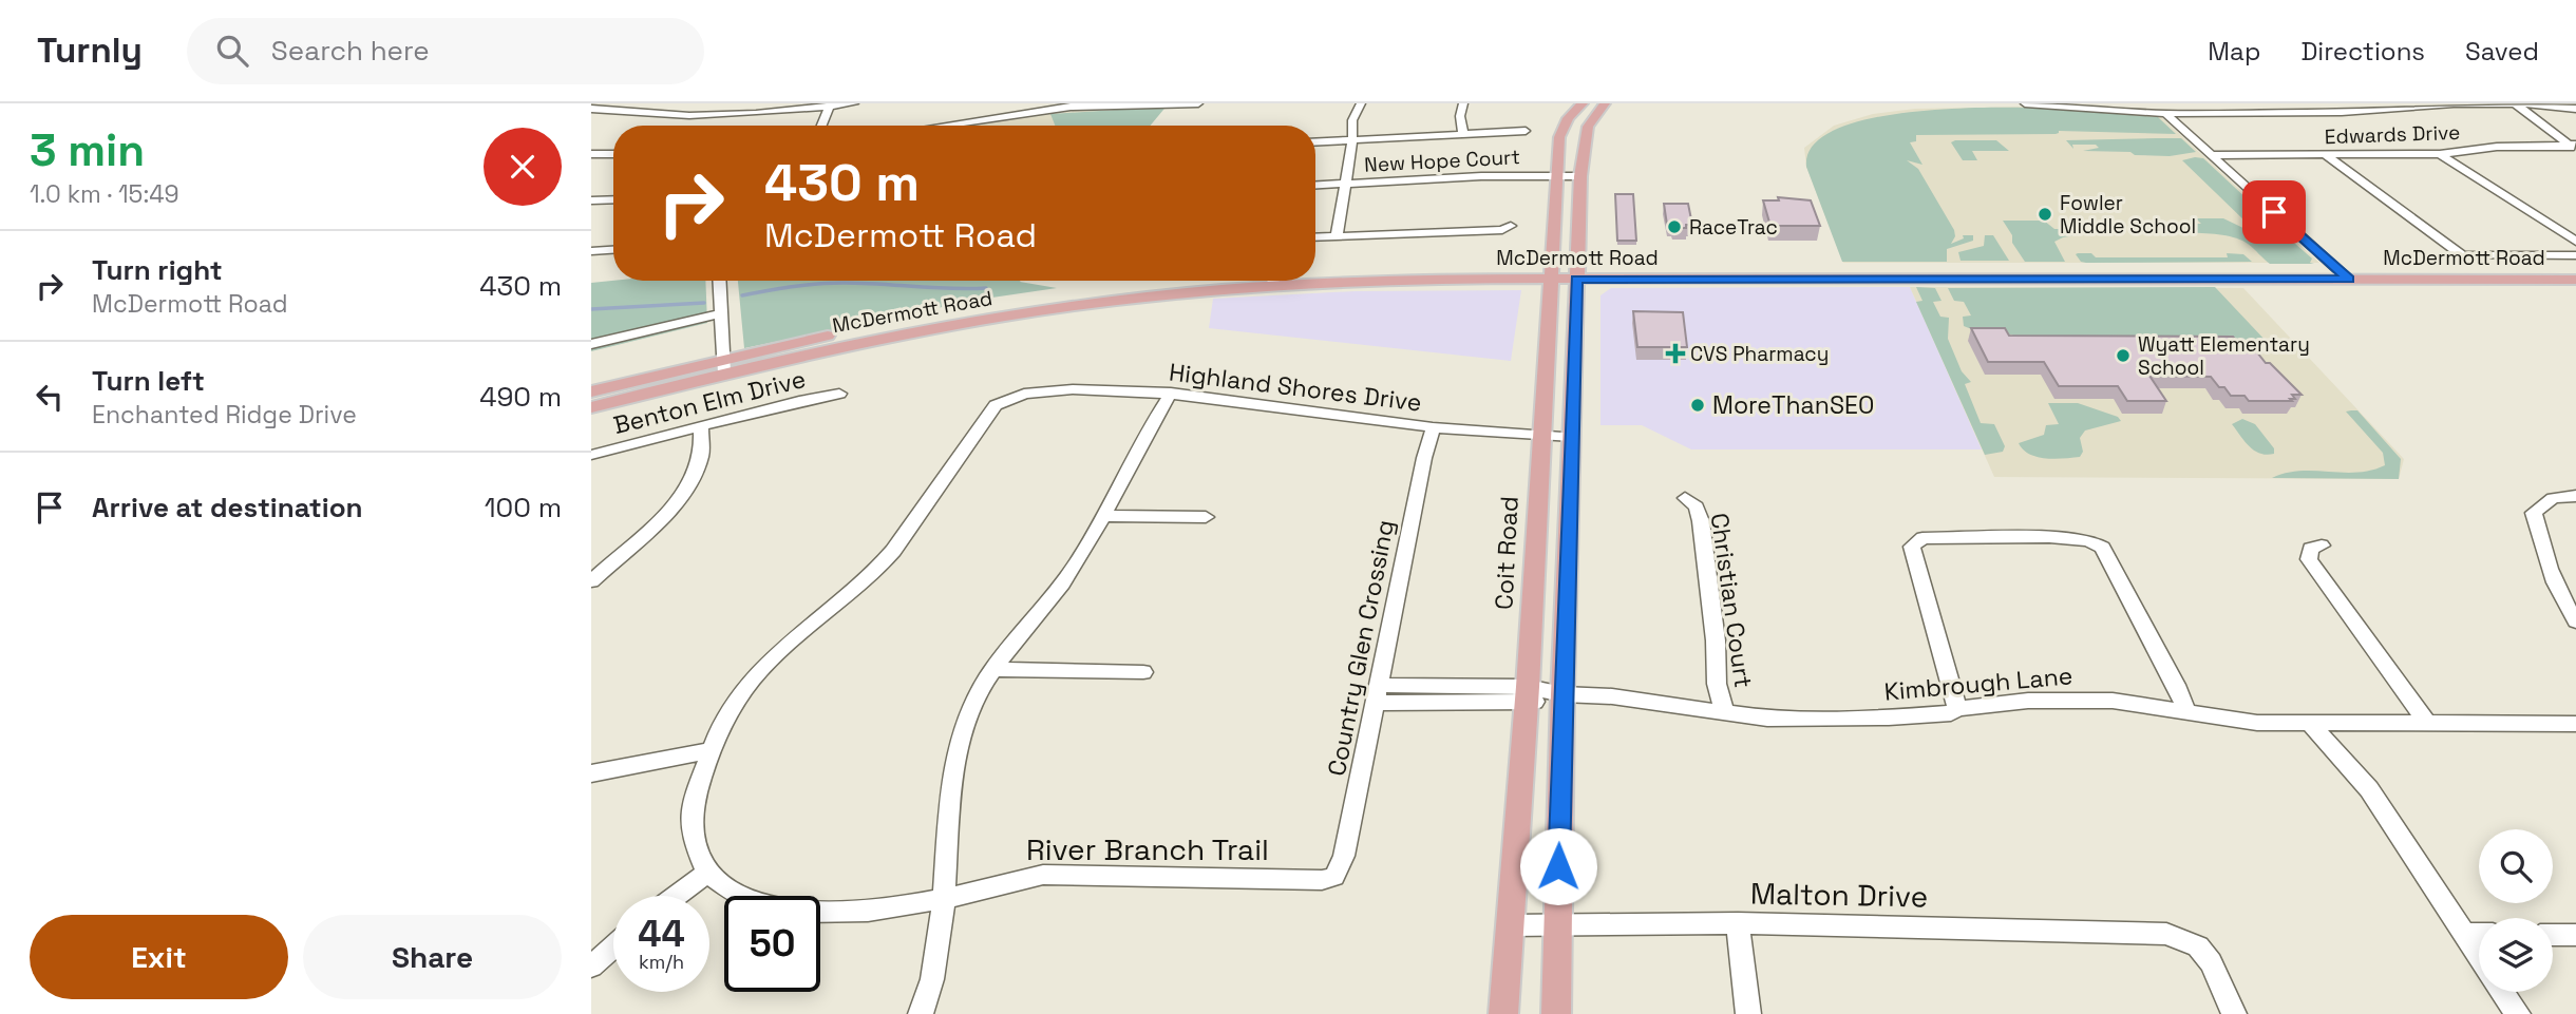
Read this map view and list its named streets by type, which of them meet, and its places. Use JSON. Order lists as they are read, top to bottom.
{
  "streets": {
    "main road": ["McDermott Road", "Coit Road"],
    "street": [
      "Edwards Drive",
      "New Hope Court",
      "Highland Shores Drive",
      "Benton Elm Drive",
      "Christian Court",
      "Country Glen Crossing",
      "Kimbrough Lane",
      "River Branch Trail",
      "Malton Drive"
    ]
  },
  "crossings": [
    ["New Hope Court", "Coit Road"],
    ["McDermott Road", "Coit Road"],
    ["Highland Shores Drive", "Coit Road"],
    ["Highland Shores Drive", "Country Glen Crossing"],
    ["Coit Road", "Kimbrough Lane"],
    ["Coit Road", "Malton Drive"],
    ["Christian Court", "Kimbrough Lane"],
    ["Country Glen Crossing", "Kimbrough Lane"],
    ["Country Glen Crossing", "River Branch Trail"]
  ],
  "places": {
    "other": [
      "Fowler Middle School",
      "RaceTrac",
      "Wyatt Elementary School",
      "MoreThanSEO"
    ],
    "health": ["CVS Pharmacy"]
  },
  "page": {
    "header": "Turnly",
    "search": "Search here",
    "nav": ["Map", "Directions", "Saved"],
    "heading": ["3 min", "1.0 km · 15:49"],
    "turn": ["430 m", "McDermott Road"],
    "list": [
      {
        "name": "Turn right",
        "note": "McDermott Road",
        "value": "430 m"
      },
      {
        "name": "Turn left",
        "note": "Enchanted Ridge Drive",
        "value": "490 m"
      },
      {
        "name": "Arrive at destination",
        "value": "100 m"
      }
    ],
    "speed": "44 km/h",
    "limit": "50",
    "buttons": ["Exit", "Share"]
  }
}
